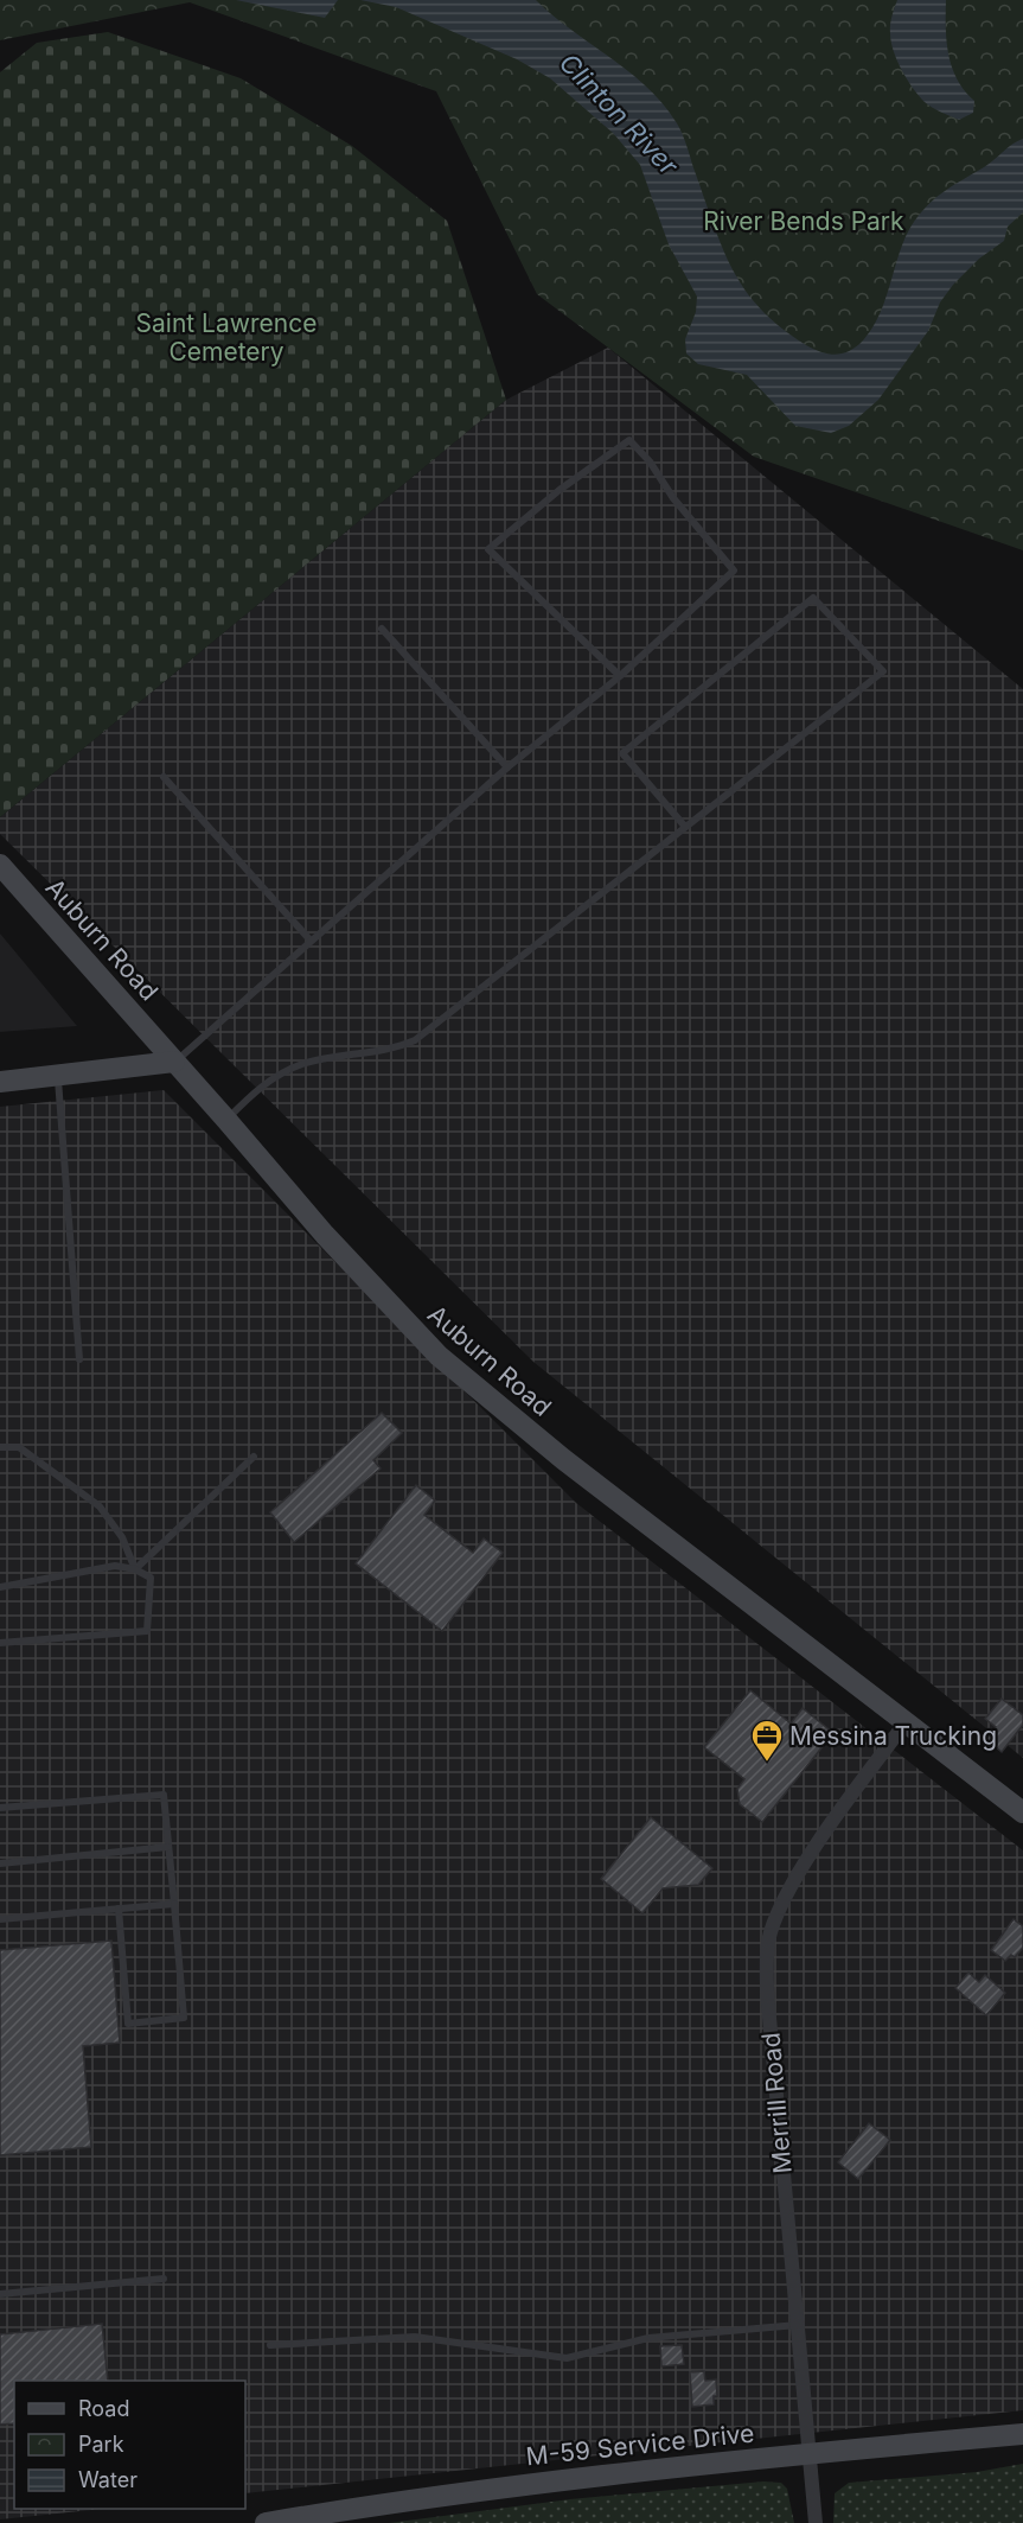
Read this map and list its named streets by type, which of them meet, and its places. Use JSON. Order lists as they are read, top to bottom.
{
  "streets": {
    "street": ["Auburn Road", "Merrill Road", "M-59 Service Drive"]
  },
  "crossings": [
    ["Auburn Road", "Merrill Road"],
    ["Merrill Road", "M-59 Service Drive"]
  ],
  "water": ["Clinton River"],
  "parks": ["River Bends Park", "Saint Lawrence Cemetery"],
  "places": {
    "office": ["Messina Trucking"]
  },
  "legend": ["Road", "Park", "Water"]
}
